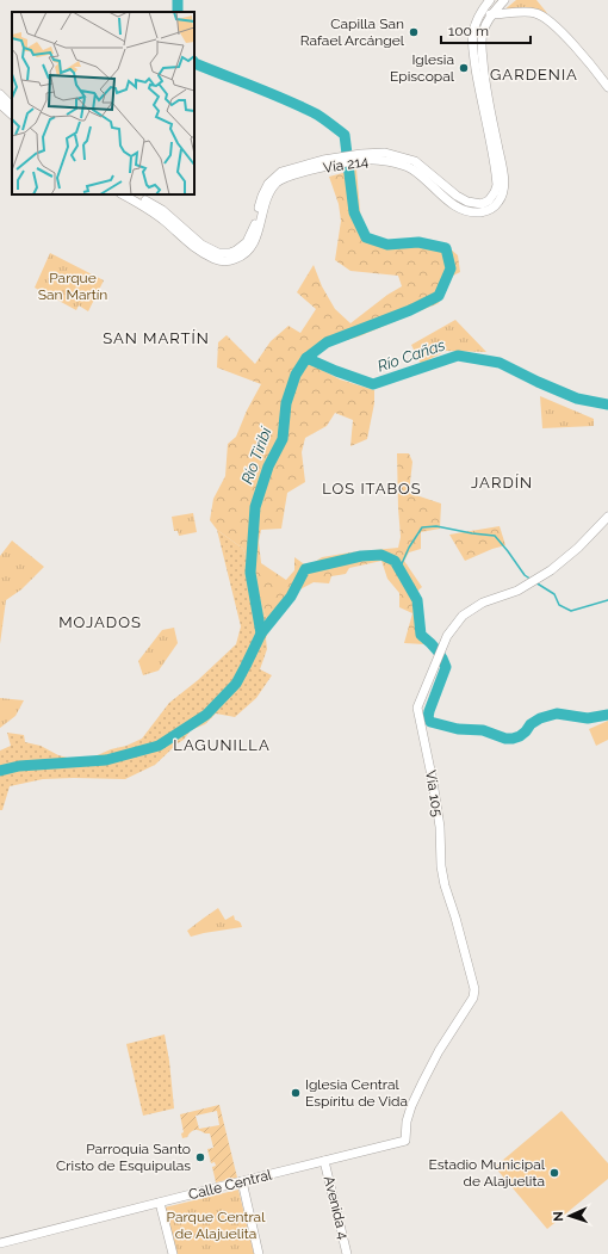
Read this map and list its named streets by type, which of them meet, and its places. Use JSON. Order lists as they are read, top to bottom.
{
  "streets": {
    "main road": [
      "Vía 214",
      "Vía 105",
      "Calle Central",
      "Avenida 4"
    ]
  },
  "crossings": [
    ["Vía 105", "Calle Central"],
    ["Calle Central", "Avenida 4"]
  ],
  "districts": [
    "GARDENIA",
    "SAN MARTÍN",
    "JARDÍN",
    "LOS ITABOS",
    "MOJADOS",
    "LAGUNILLA"
  ],
  "water": ["Río Cañas", "Río Tiribí"],
  "parks": ["Parque San Martín", "Parque Central de Alajuelita"],
  "places": [
    "Capilla San Rafael Arcángel",
    "Iglesia Episcopal",
    "Iglesia Central Espíritu de Vida",
    "Parroquia Santo Cristo de Esquipulas",
    "Estadio Municipal de Alajuelita"
  ],
  "scale_bar": "100 m",
  "north": "left"
}
